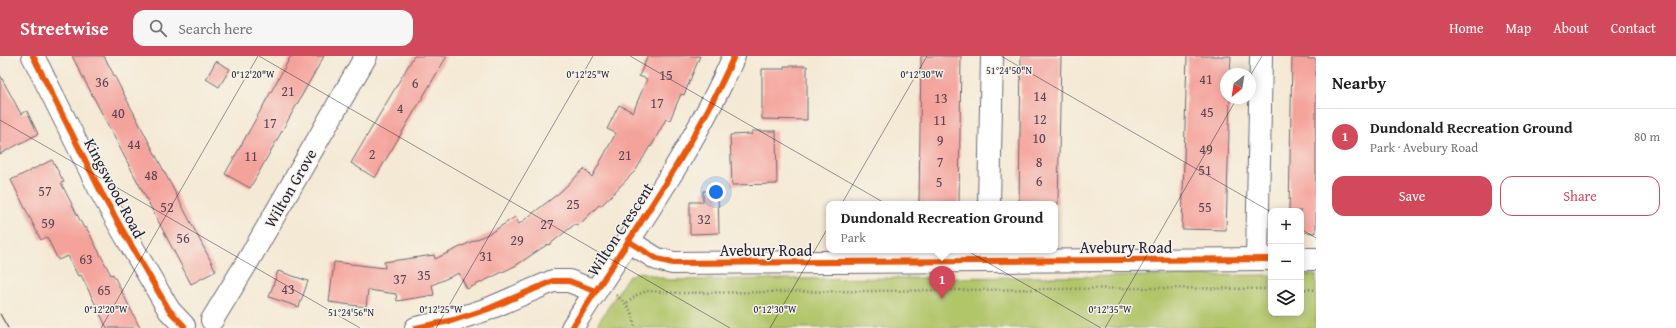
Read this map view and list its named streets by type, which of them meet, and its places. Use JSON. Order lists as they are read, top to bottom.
{
  "streets": {
    "street": [
      "Kingswood Road",
      "Wilton Grove",
      "Wilton Crescent",
      "Avebury Road"
    ]
  },
  "crossings": [
    ["Wilton Crescent", "Avebury Road"]
  ],
  "house_numbers": [
    "15",
    "41",
    "36",
    "6",
    "21",
    "14",
    "13",
    "17",
    "4",
    "45",
    "40",
    "12",
    "11",
    "17",
    "10",
    "9",
    "44",
    "49",
    "2",
    "21",
    "11",
    "7",
    "8",
    "51",
    "48",
    "6",
    "5",
    "57",
    "25",
    "52",
    "55",
    "32",
    "59",
    "27",
    "56",
    "29",
    "31",
    "63",
    "35",
    "37",
    "43",
    "65"
  ],
  "north": "bottom left",
  "page": {
    "header": "Streetwise",
    "search": "Search here",
    "nav": [
      "Home",
      "Map",
      "About",
      "Contact"
    ],
    "heading": "Nearby",
    "list": [
      {
        "mark": "1",
        "name": "Dundonald Recreation Ground",
        "note": "Park · Avebury Road",
        "value": "80 m"
      }
    ],
    "buttons": ["Save", "Share"],
    "popup": ["Dundonald Recreation Ground", "Park"],
    "map_buttons": ["+", "−"],
    "pins": "1"
  },
  "coordinates": [
    "51°24'50\"N",
    "0°12'25\"W",
    "0°12'20\"W",
    "0°12'30\"W",
    "0°12'35\"W",
    "51°24'56\"N"
  ]
}
